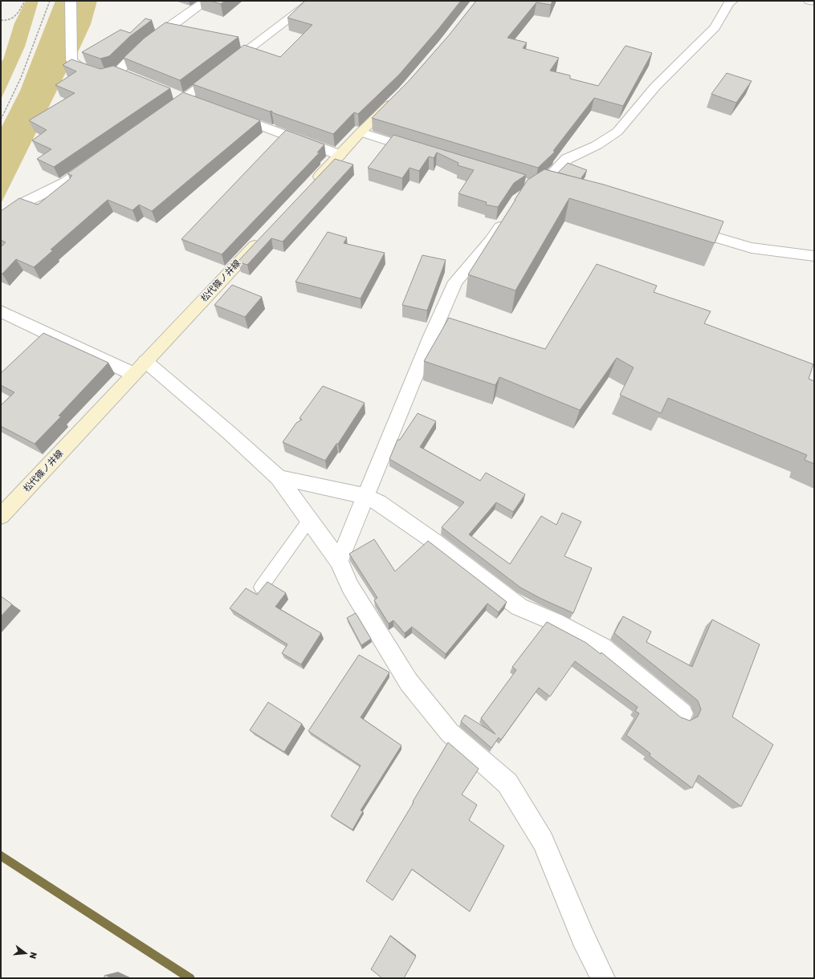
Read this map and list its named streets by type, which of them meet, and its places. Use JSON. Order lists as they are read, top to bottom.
{
  "streets": {
    "main road": ["松代篠ノ井線"]
  },
  "north": "right"
}
